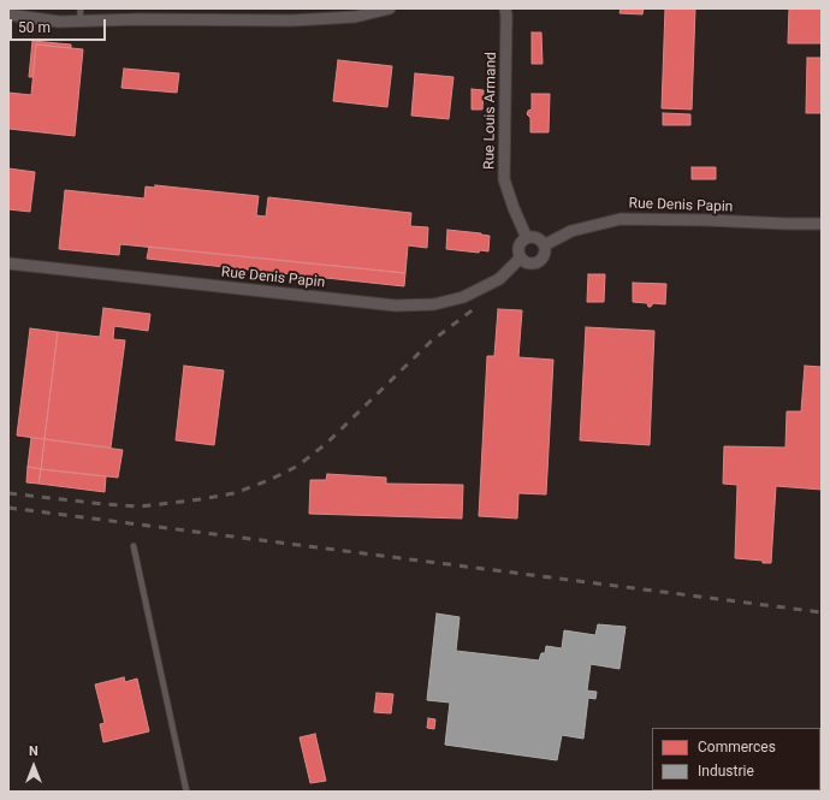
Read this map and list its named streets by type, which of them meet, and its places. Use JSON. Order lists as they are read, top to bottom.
{
  "streets": {
    "street": ["Rue Louis Armand", "Rue Denis Papin"]
  },
  "crossings": [
    ["Rue Louis Armand", "Rue Denis Papin"]
  ],
  "legend": ["Commerces", "Industrie"],
  "scale_bar": "50 m",
  "north": "top"
}
